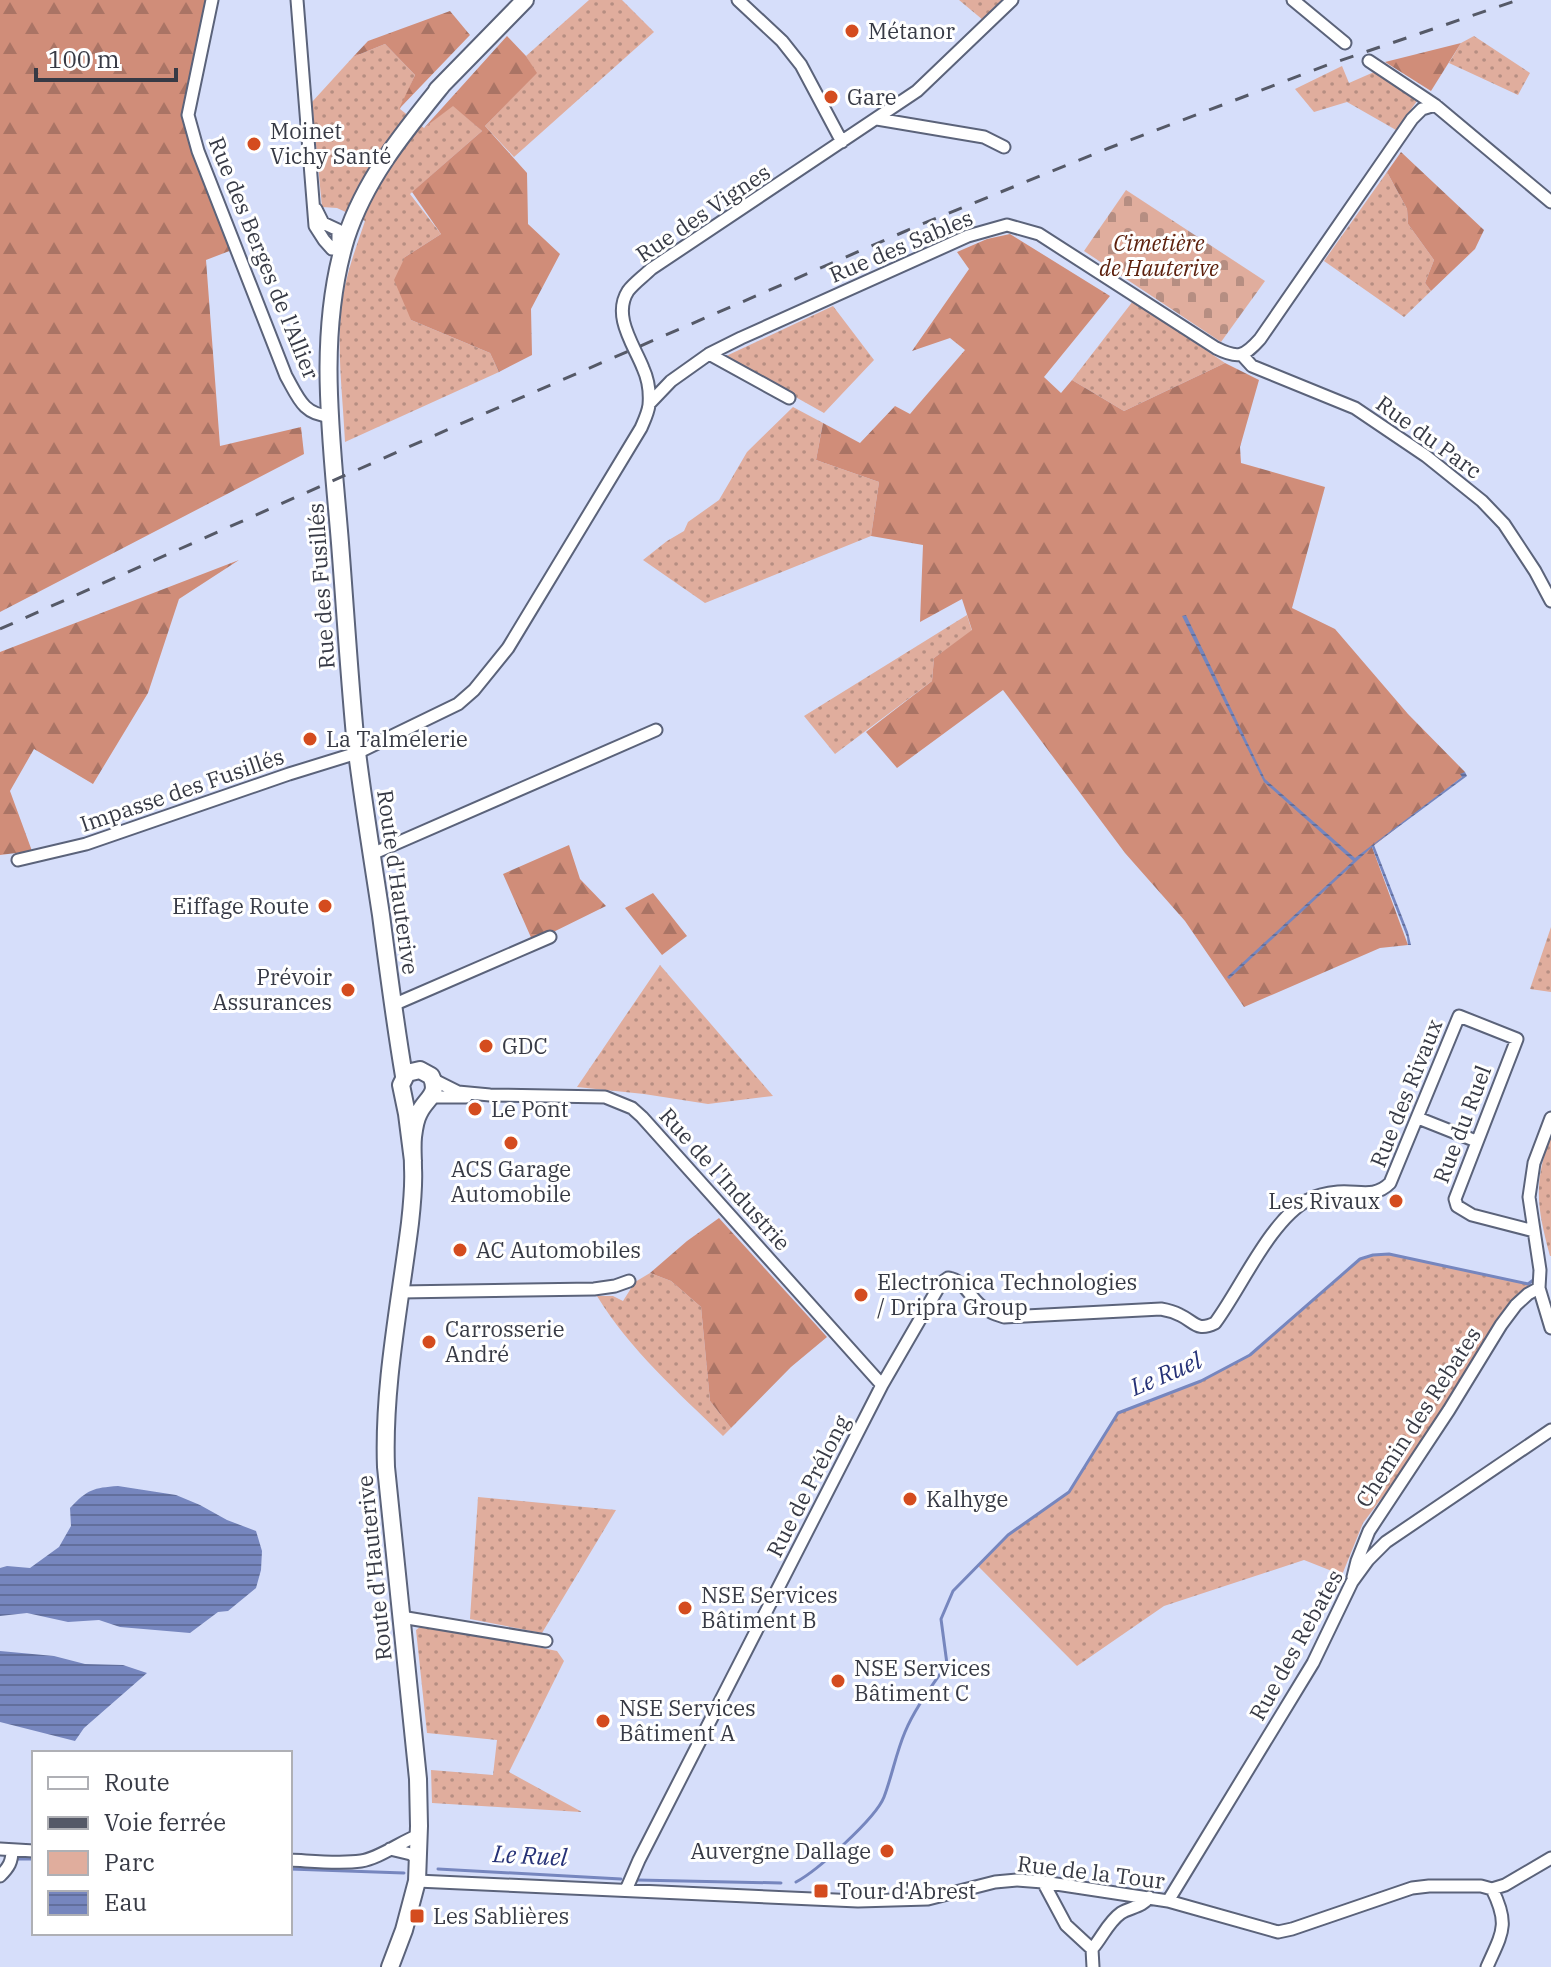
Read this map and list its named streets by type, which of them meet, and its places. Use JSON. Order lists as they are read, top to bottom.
{
  "streets": {
    "main road": ["Rue des Fusillés", "Route d'Hauterive"],
    "street": [
      "Rue des Vignes",
      "Rue des Sables",
      "Rue des Berges de l'Allier",
      "Rue du Parc",
      "Impasse des Fusillés",
      "Rue des Rivaux",
      "Rue du Ruel",
      "Rue de l'Industrie",
      "Chemin des Rebates",
      "Rue de Prélong",
      "Rue des Rebates",
      "Rue de la Tour"
    ]
  },
  "crossings": [
    ["Rue des Sables", "Rue du Parc"],
    ["Rue des Berges de l'Allier", "Rue des Fusillés"],
    ["Rue des Fusillés", "Impasse des Fusillés"],
    ["Rue des Fusillés", "Route d'Hauterive"],
    ["Impasse des Fusillés", "Route d'Hauterive"],
    ["Route d'Hauterive", "Rue de l'Industrie"],
    ["Route d'Hauterive", "Rue de la Tour"],
    ["Rue des Rivaux", "Rue du Ruel"],
    ["Rue des Rivaux", "Rue de Prélong"],
    ["Rue de l'Industrie", "Rue de Prélong"],
    ["Chemin des Rebates", "Rue des Rebates"],
    ["Rue de Prélong", "Rue de la Tour"],
    ["Rue des Rebates", "Rue de la Tour"]
  ],
  "water": ["Le Ruel"],
  "parks": ["Cimetière de Hauterive"],
  "places": {
    "other": [
      "Métanor",
      "Gare",
      "Moinet Vichy Santé",
      "La Talmelerie",
      "Eiffage Route",
      "Prévoir Assurances",
      "GDC",
      "Le Pont",
      "ACS Garage Automobile",
      "Les Rivaux",
      "AC Automobiles",
      "Electronica Technologies / Dripra Group",
      "Carrosserie André",
      "Kalhyge",
      "NSE Services Bâtiment B",
      "NSE Services Bâtiment C",
      "NSE Services Bâtiment A",
      "Auvergne Dallage"
    ],
    "transit": ["Tour d'Abrest", "Les Sablières"]
  },
  "legend": [
    "Route",
    "Voie ferrée",
    "Parc",
    "Eau"
  ],
  "scale_bar": "100 m"
}
